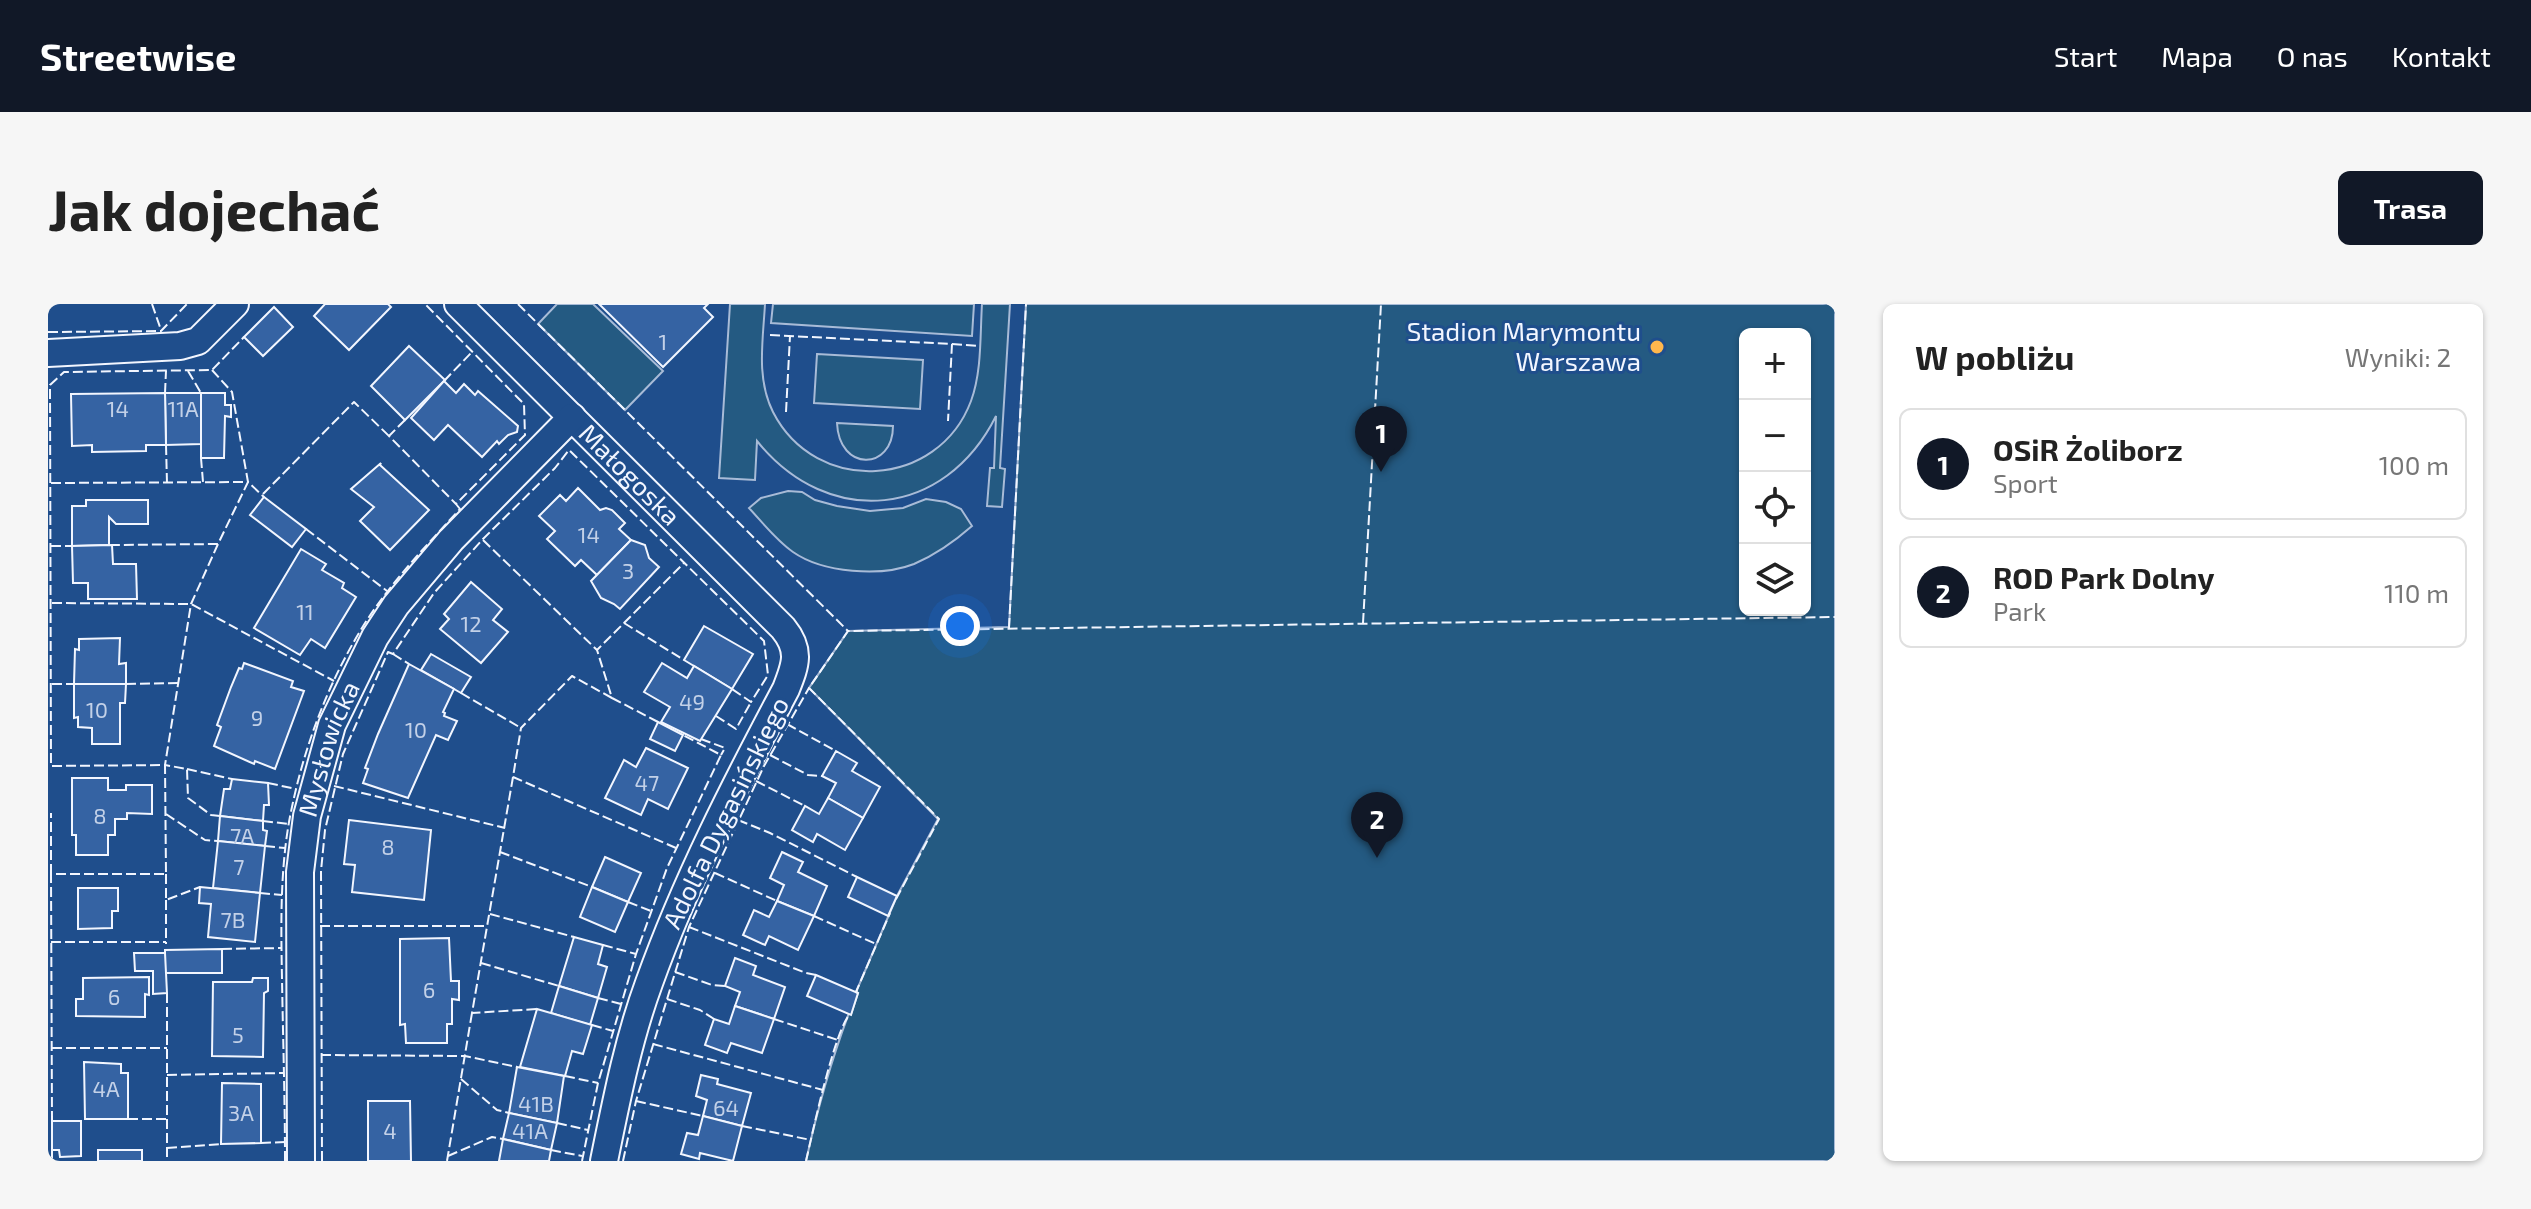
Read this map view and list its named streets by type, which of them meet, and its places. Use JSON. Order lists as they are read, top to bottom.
{
  "streets": {
    "street": ["Małogoska", "Mysłowicka", "Adolfa Dygasińskiego"]
  },
  "crossings": [
    ["Małogoska", "Mysłowicka"],
    ["Małogoska", "Adolfa Dygasińskiego"]
  ],
  "places": ["Stadion Marymontu Warszawa"],
  "house_numbers": [
    "1",
    "14",
    "11A",
    "14",
    "3",
    "11",
    "12",
    "49",
    "10",
    "9",
    "10",
    "47",
    "8",
    "7A",
    "8",
    "7",
    "7B",
    "6",
    "6",
    "5",
    "4A",
    "41B",
    "64",
    "3A",
    "4",
    "41A"
  ],
  "page": {
    "header": "Streetwise",
    "nav": [
      "Start",
      "Mapa",
      "O nas",
      "Kontakt"
    ],
    "buttons": "Trasa",
    "title": "Jak dojechać",
    "heading": ["W pobliżu", "Wyniki: 2"],
    "map_buttons": ["+", "−"],
    "pins": ["1", "2"],
    "list": [
      {
        "mark": "1",
        "name": "OSiR Żoliborz",
        "note": "Sport",
        "value": "100 m"
      },
      {
        "mark": "2",
        "name": "ROD Park Dolny",
        "note": "Park",
        "value": "110 m"
      }
    ]
  }
}
